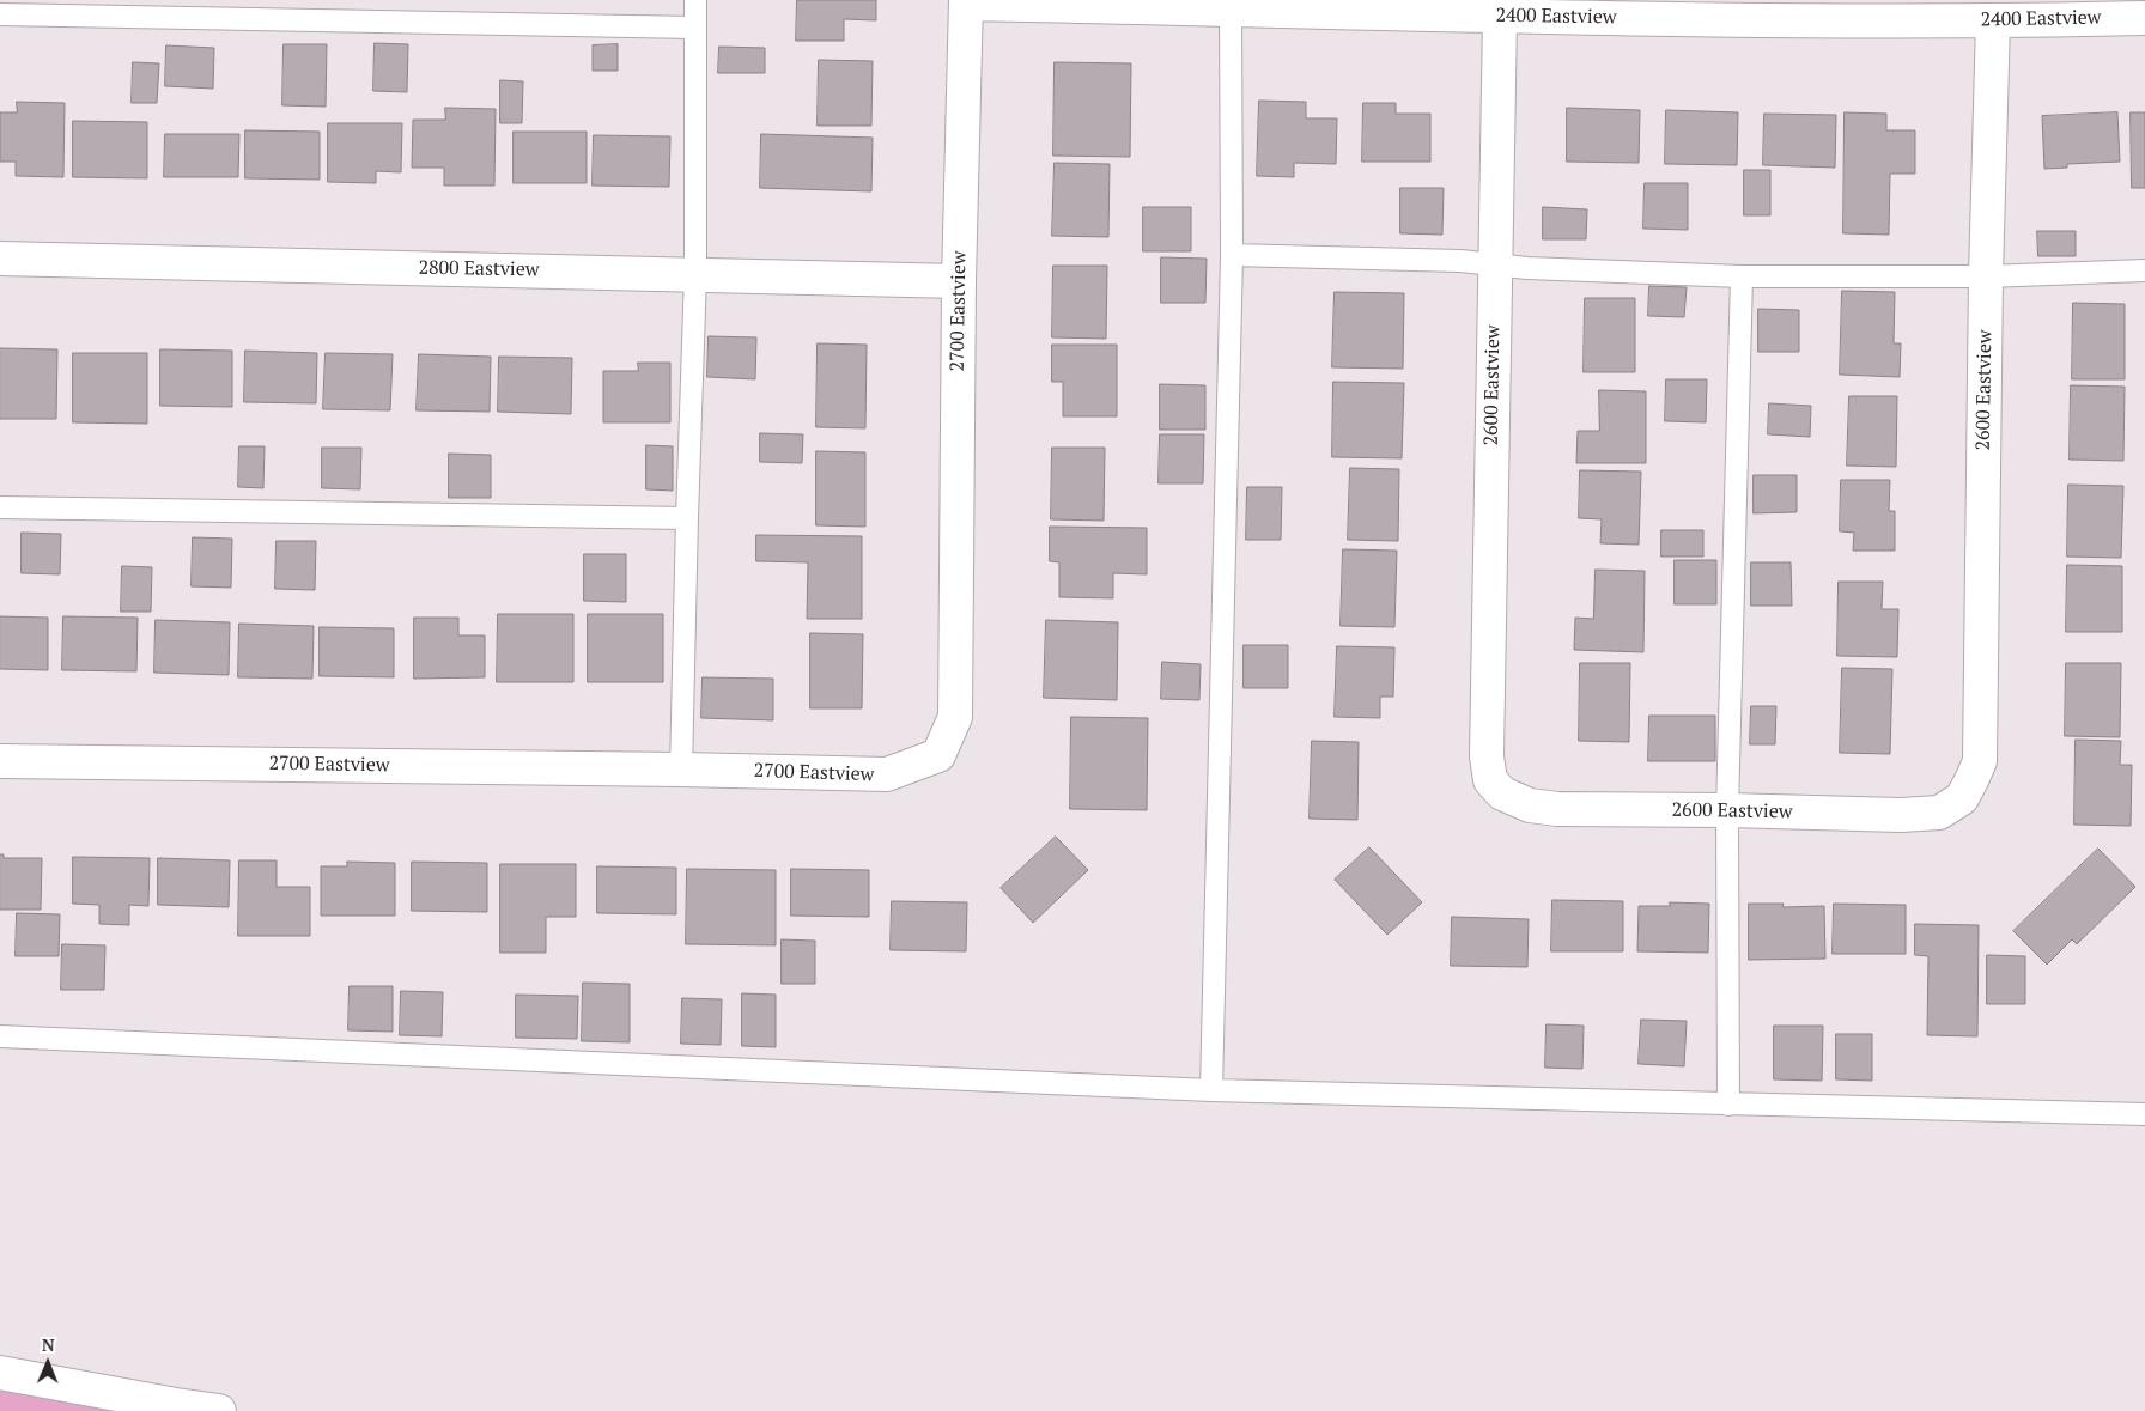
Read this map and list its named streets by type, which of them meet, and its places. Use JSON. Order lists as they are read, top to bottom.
{
  "streets": {
    "main road": [
      "2400 Eastview",
      "2800 Eastview",
      "2700 Eastview",
      "2600 Eastview"
    ]
  },
  "crossings": [
    ["2400 Eastview", "2700 Eastview"],
    ["2400 Eastview", "2600 Eastview"],
    ["2800 Eastview", "2700 Eastview"]
  ],
  "north": "top"
}
